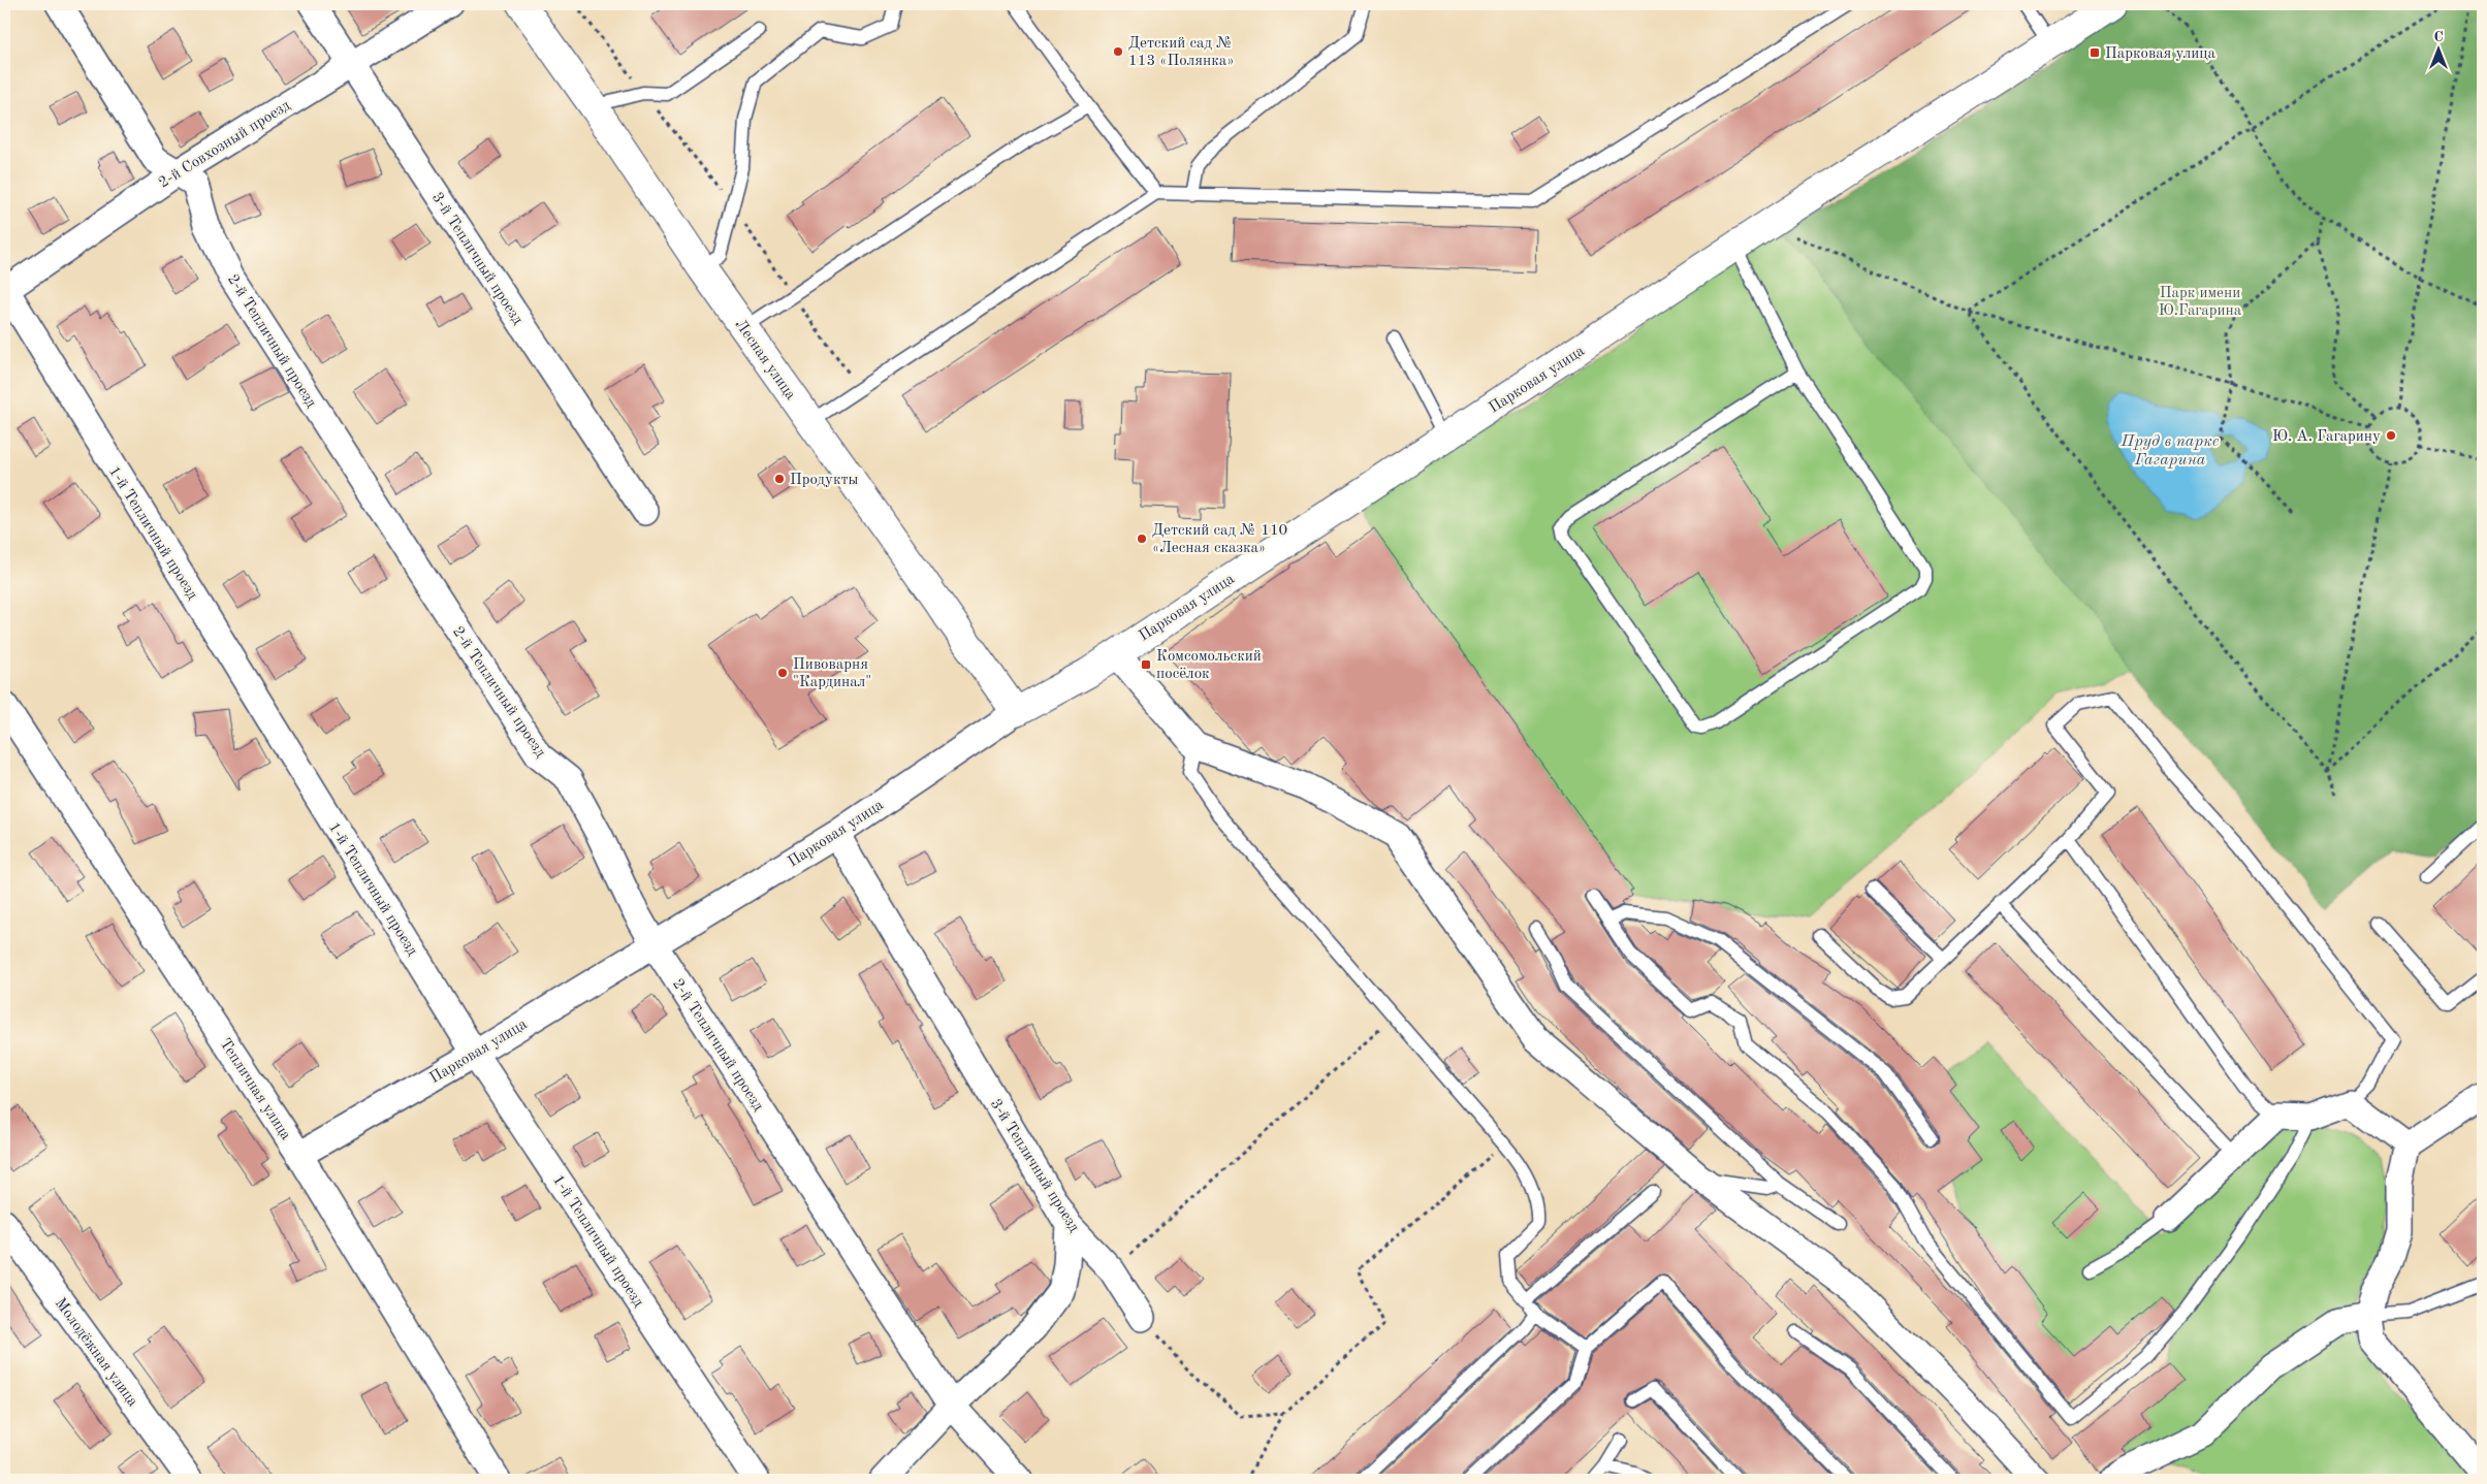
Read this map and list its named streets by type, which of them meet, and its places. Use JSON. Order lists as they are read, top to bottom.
{
  "streets": {
    "street": [
      "2-й Совхозный проезд",
      "3-й Тепличный проезд",
      "2-й Тепличный проезд",
      "Лесная улица",
      "Парковая улица",
      "1-й Тепличный проезд",
      "Тепличная улица",
      "Молодёжная улица"
    ]
  },
  "crossings": [
    ["2-й Совхозный проезд", "3-й Тепличный проезд"],
    ["2-й Совхозный проезд", "2-й Тепличный проезд"],
    ["2-й Совхозный проезд", "1-й Тепличный проезд"],
    ["3-й Тепличный проезд", "Парковая улица"],
    ["2-й Тепличный проезд", "Парковая улица"],
    ["Лесная улица", "Парковая улица"],
    ["Парковая улица", "1-й Тепличный проезд"],
    ["Парковая улица", "Тепличная улица"]
  ],
  "water": ["Пруд в парке Гагарина"],
  "parks": ["Парк имени Ю.Гагарина"],
  "places": {
    "other": [
      "Детский сад № 113 «Полянка»",
      "Ю. А. Гагарину",
      "Продукты",
      "Детский сад № 110 «Лесная сказка»",
      "Пивоварня \"Кардинал\""
    ],
    "transit": ["Парковая улица", "Комсомольский посёлок"]
  },
  "north": "top"
}
